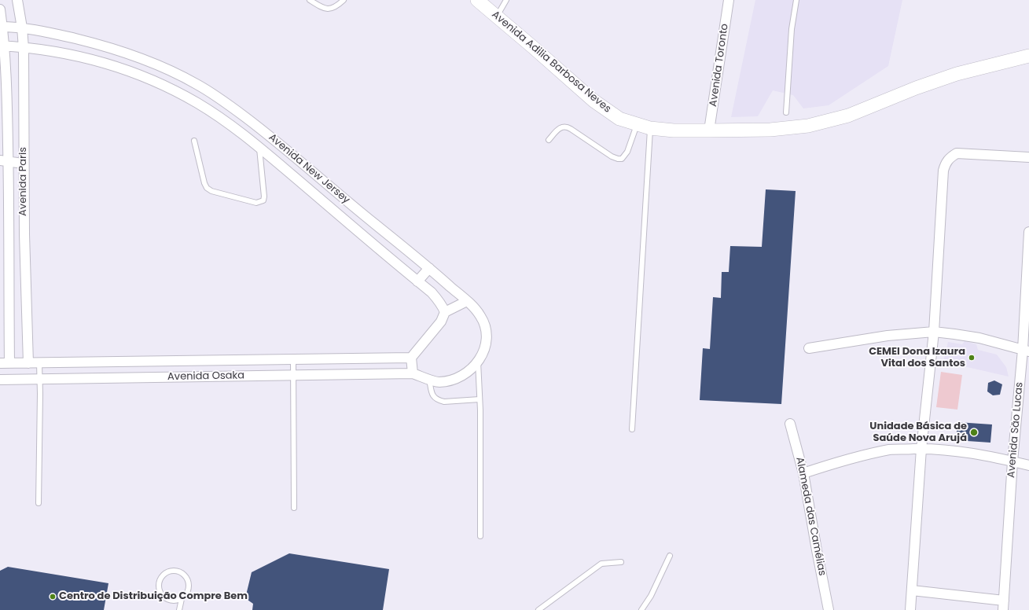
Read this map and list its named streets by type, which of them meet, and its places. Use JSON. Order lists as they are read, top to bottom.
{
  "streets": {
    "street": [
      "Avenida Adilia Barbosa Neves",
      "Avenida Toronto",
      "Avenida New Jersey",
      "Avenida Paris",
      "Avenida Osaka",
      "Avenida São Lucas",
      "Alameda das Camélias"
    ]
  },
  "crossings": [
    ["Avenida Adilia Barbosa Neves", "Avenida Toronto"],
    ["Avenida New Jersey", "Avenida Paris"],
    ["Avenida New Jersey", "Avenida Osaka"],
    ["Avenida Paris", "Avenida Osaka"]
  ],
  "places": ["CEMEI Dona Izaura Vital dos Santos", "Unidade Básica de Saúde Nova Arujá", "Centro de Distribuição Compre Bem"]
}
